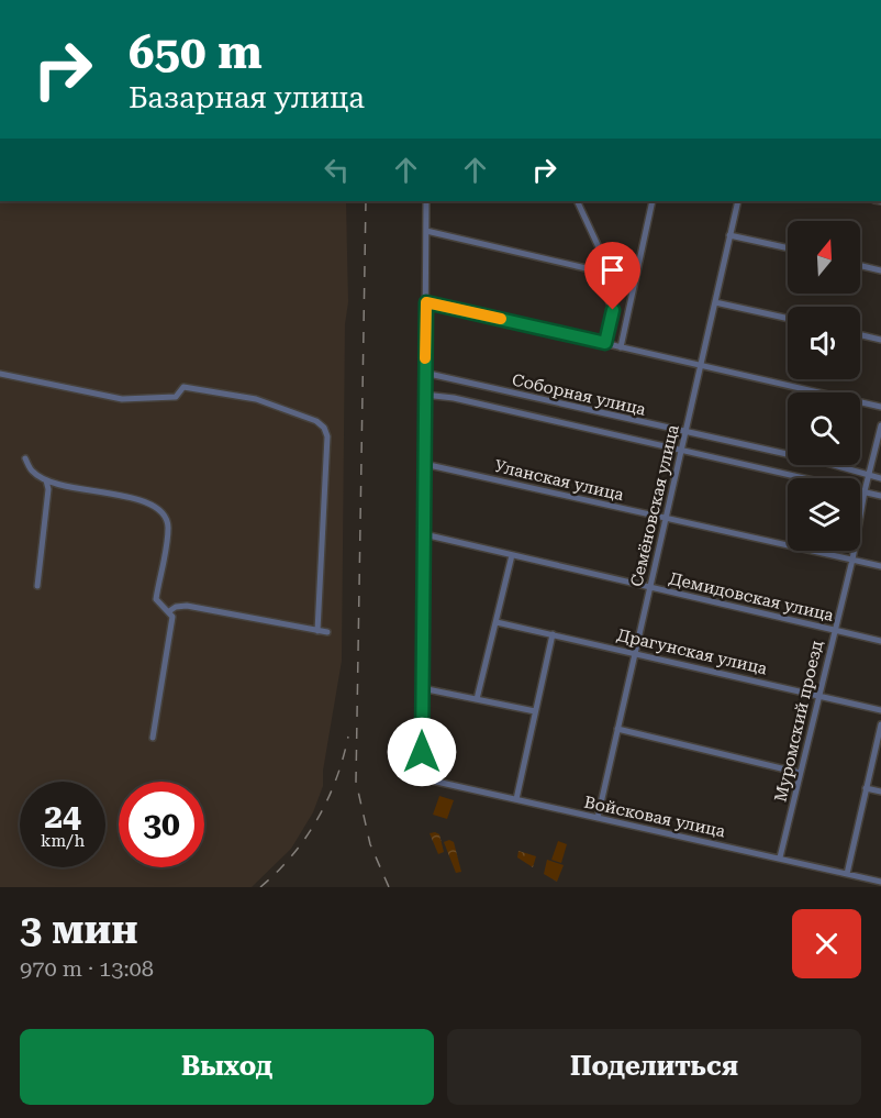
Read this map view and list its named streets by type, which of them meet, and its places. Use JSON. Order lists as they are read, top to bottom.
{
  "streets": {
    "street": [
      "Соборная улица",
      "Уланская улица",
      "Семёновская улица",
      "Демидовская улица",
      "Драгунская улица",
      "Муромский проезд",
      "Войсковая улица"
    ]
  },
  "crossings": [
    ["Соборная улица", "Семёновская улица"],
    ["Соборная улица", "Муромский проезд"],
    ["Уланская улица", "Семёновская улица"],
    ["Уланская улица", "Муромский проезд"],
    ["Семёновская улица", "Демидовская улица"],
    ["Семёновская улица", "Драгунская улица"],
    ["Семёновская улица", "Войсковая улица"],
    ["Демидовская улица", "Муромский проезд"],
    ["Драгунская улица", "Муромский проезд"],
    ["Муромский проезд", "Войсковая улица"]
  ],
  "north": "top",
  "page": {
    "turn": ["650 m", "Базарная улица"],
    "speed": "24 km/h",
    "limit": "30",
    "heading": ["3 мин", "970 m · 13:08"],
    "buttons": ["Выход", "Поделиться"]
  }
}
